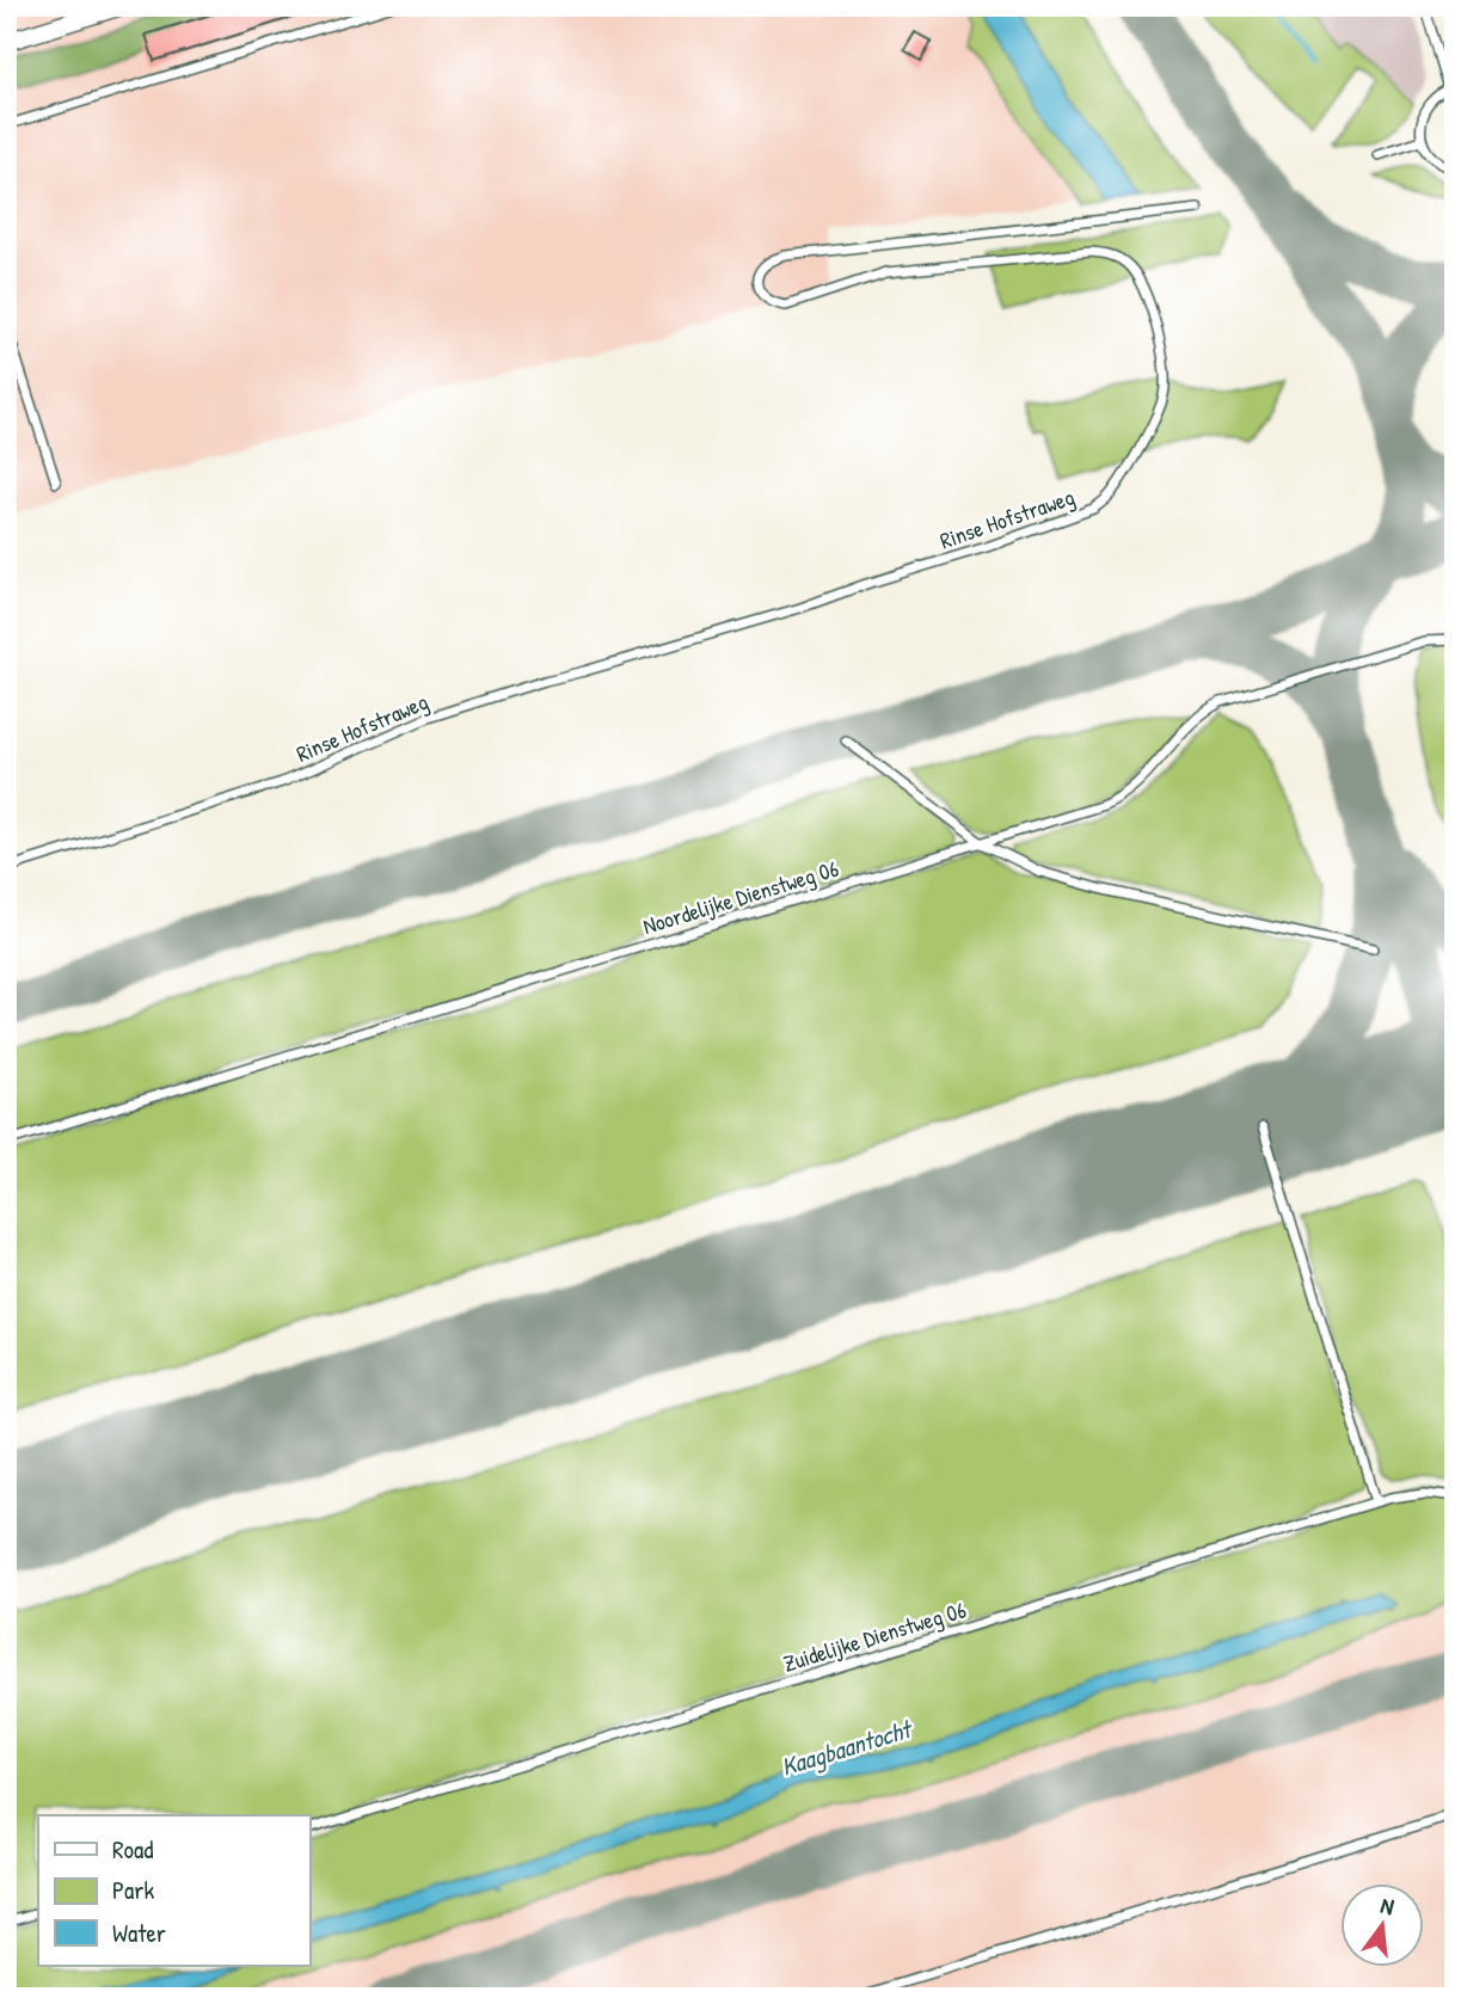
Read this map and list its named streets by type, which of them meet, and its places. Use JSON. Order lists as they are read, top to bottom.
{
  "streets": {
    "lane": ["Rinse Hofstraweg", "Noordelijke Dienstweg 06", "Zuidelijke Dienstweg 06"]
  },
  "water": ["Kaagbaantocht"],
  "legend": ["Road", "Park", "Water"],
  "north": "top"
}
